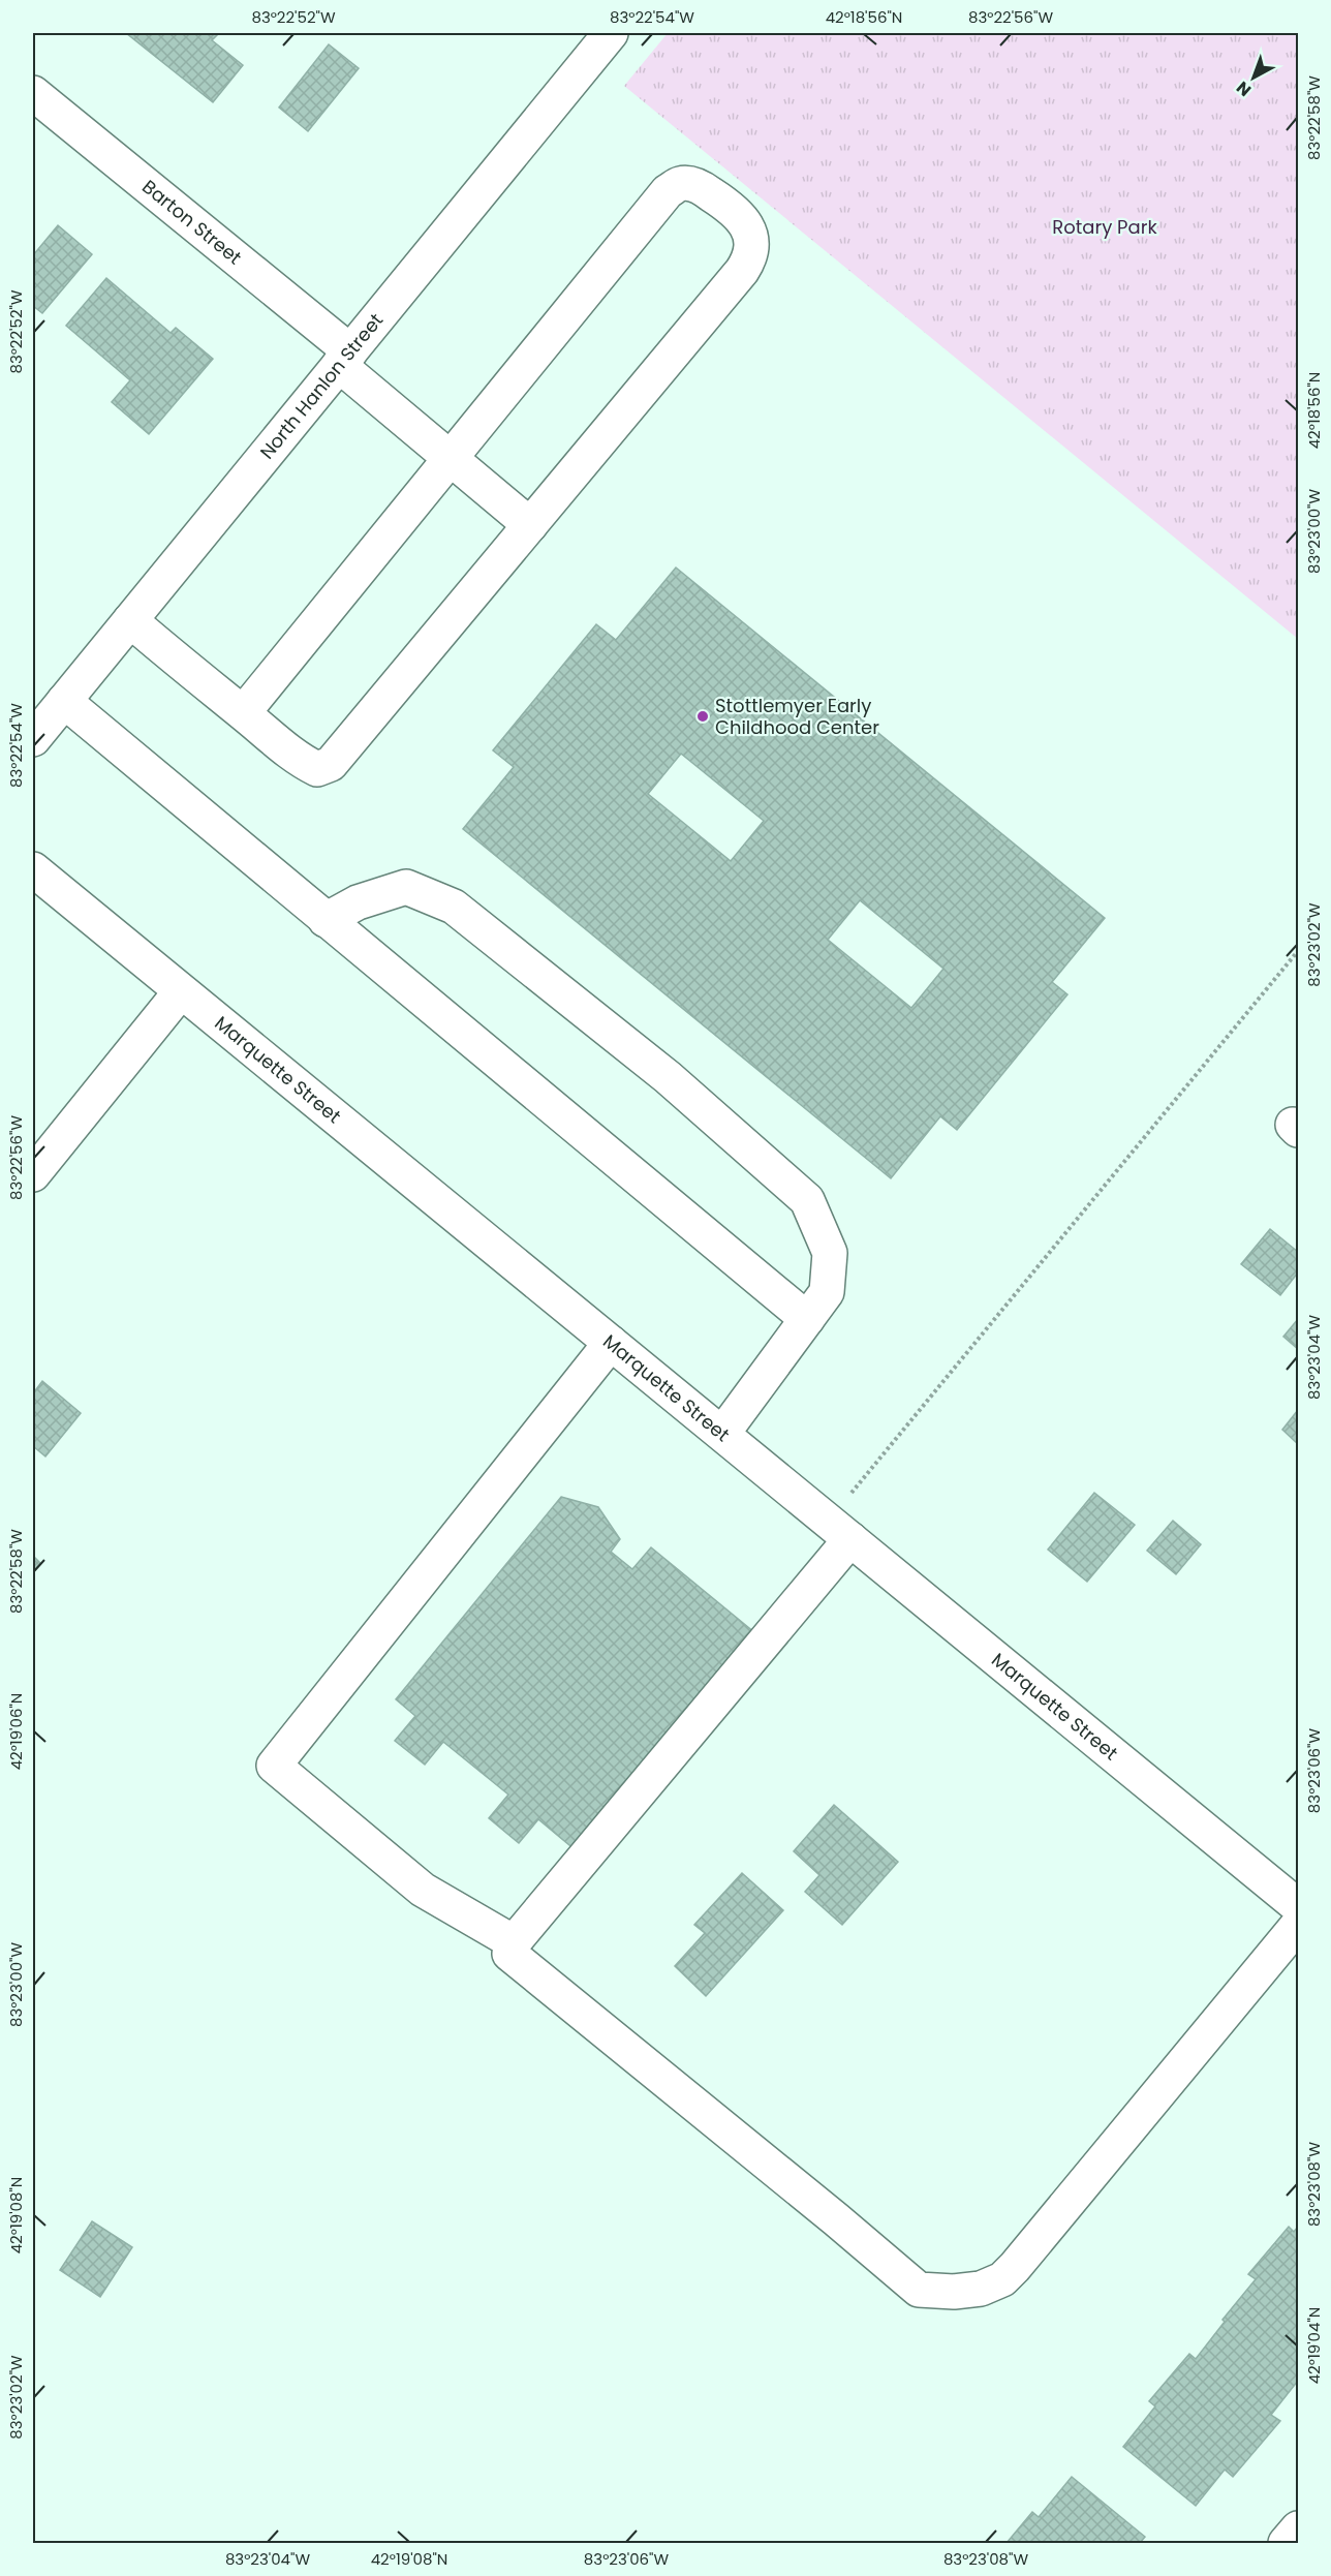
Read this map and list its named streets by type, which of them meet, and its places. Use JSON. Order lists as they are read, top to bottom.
{
  "streets": {
    "street": ["Barton Street", "North Hanlon Street", "Marquette Street"]
  },
  "crossings": [
    ["Barton Street", "North Hanlon Street"]
  ],
  "parks": ["Rotary Park"],
  "places": ["Stottlemyer Early Childhood Center"],
  "north": "bottom left",
  "coordinates": [
    "83°22'52\"W",
    "83°22'54\"W",
    "42°18'56\"N",
    "83°22'56\"W",
    "83°22'58\"W",
    "83°23'00\"W",
    "83°23'02\"W",
    "83°23'04\"W",
    "42°19'06\"N",
    "83°23'06\"W",
    "83°23'08\"W",
    "42°19'08\"N",
    "42°19'04\"N"
  ]
}
